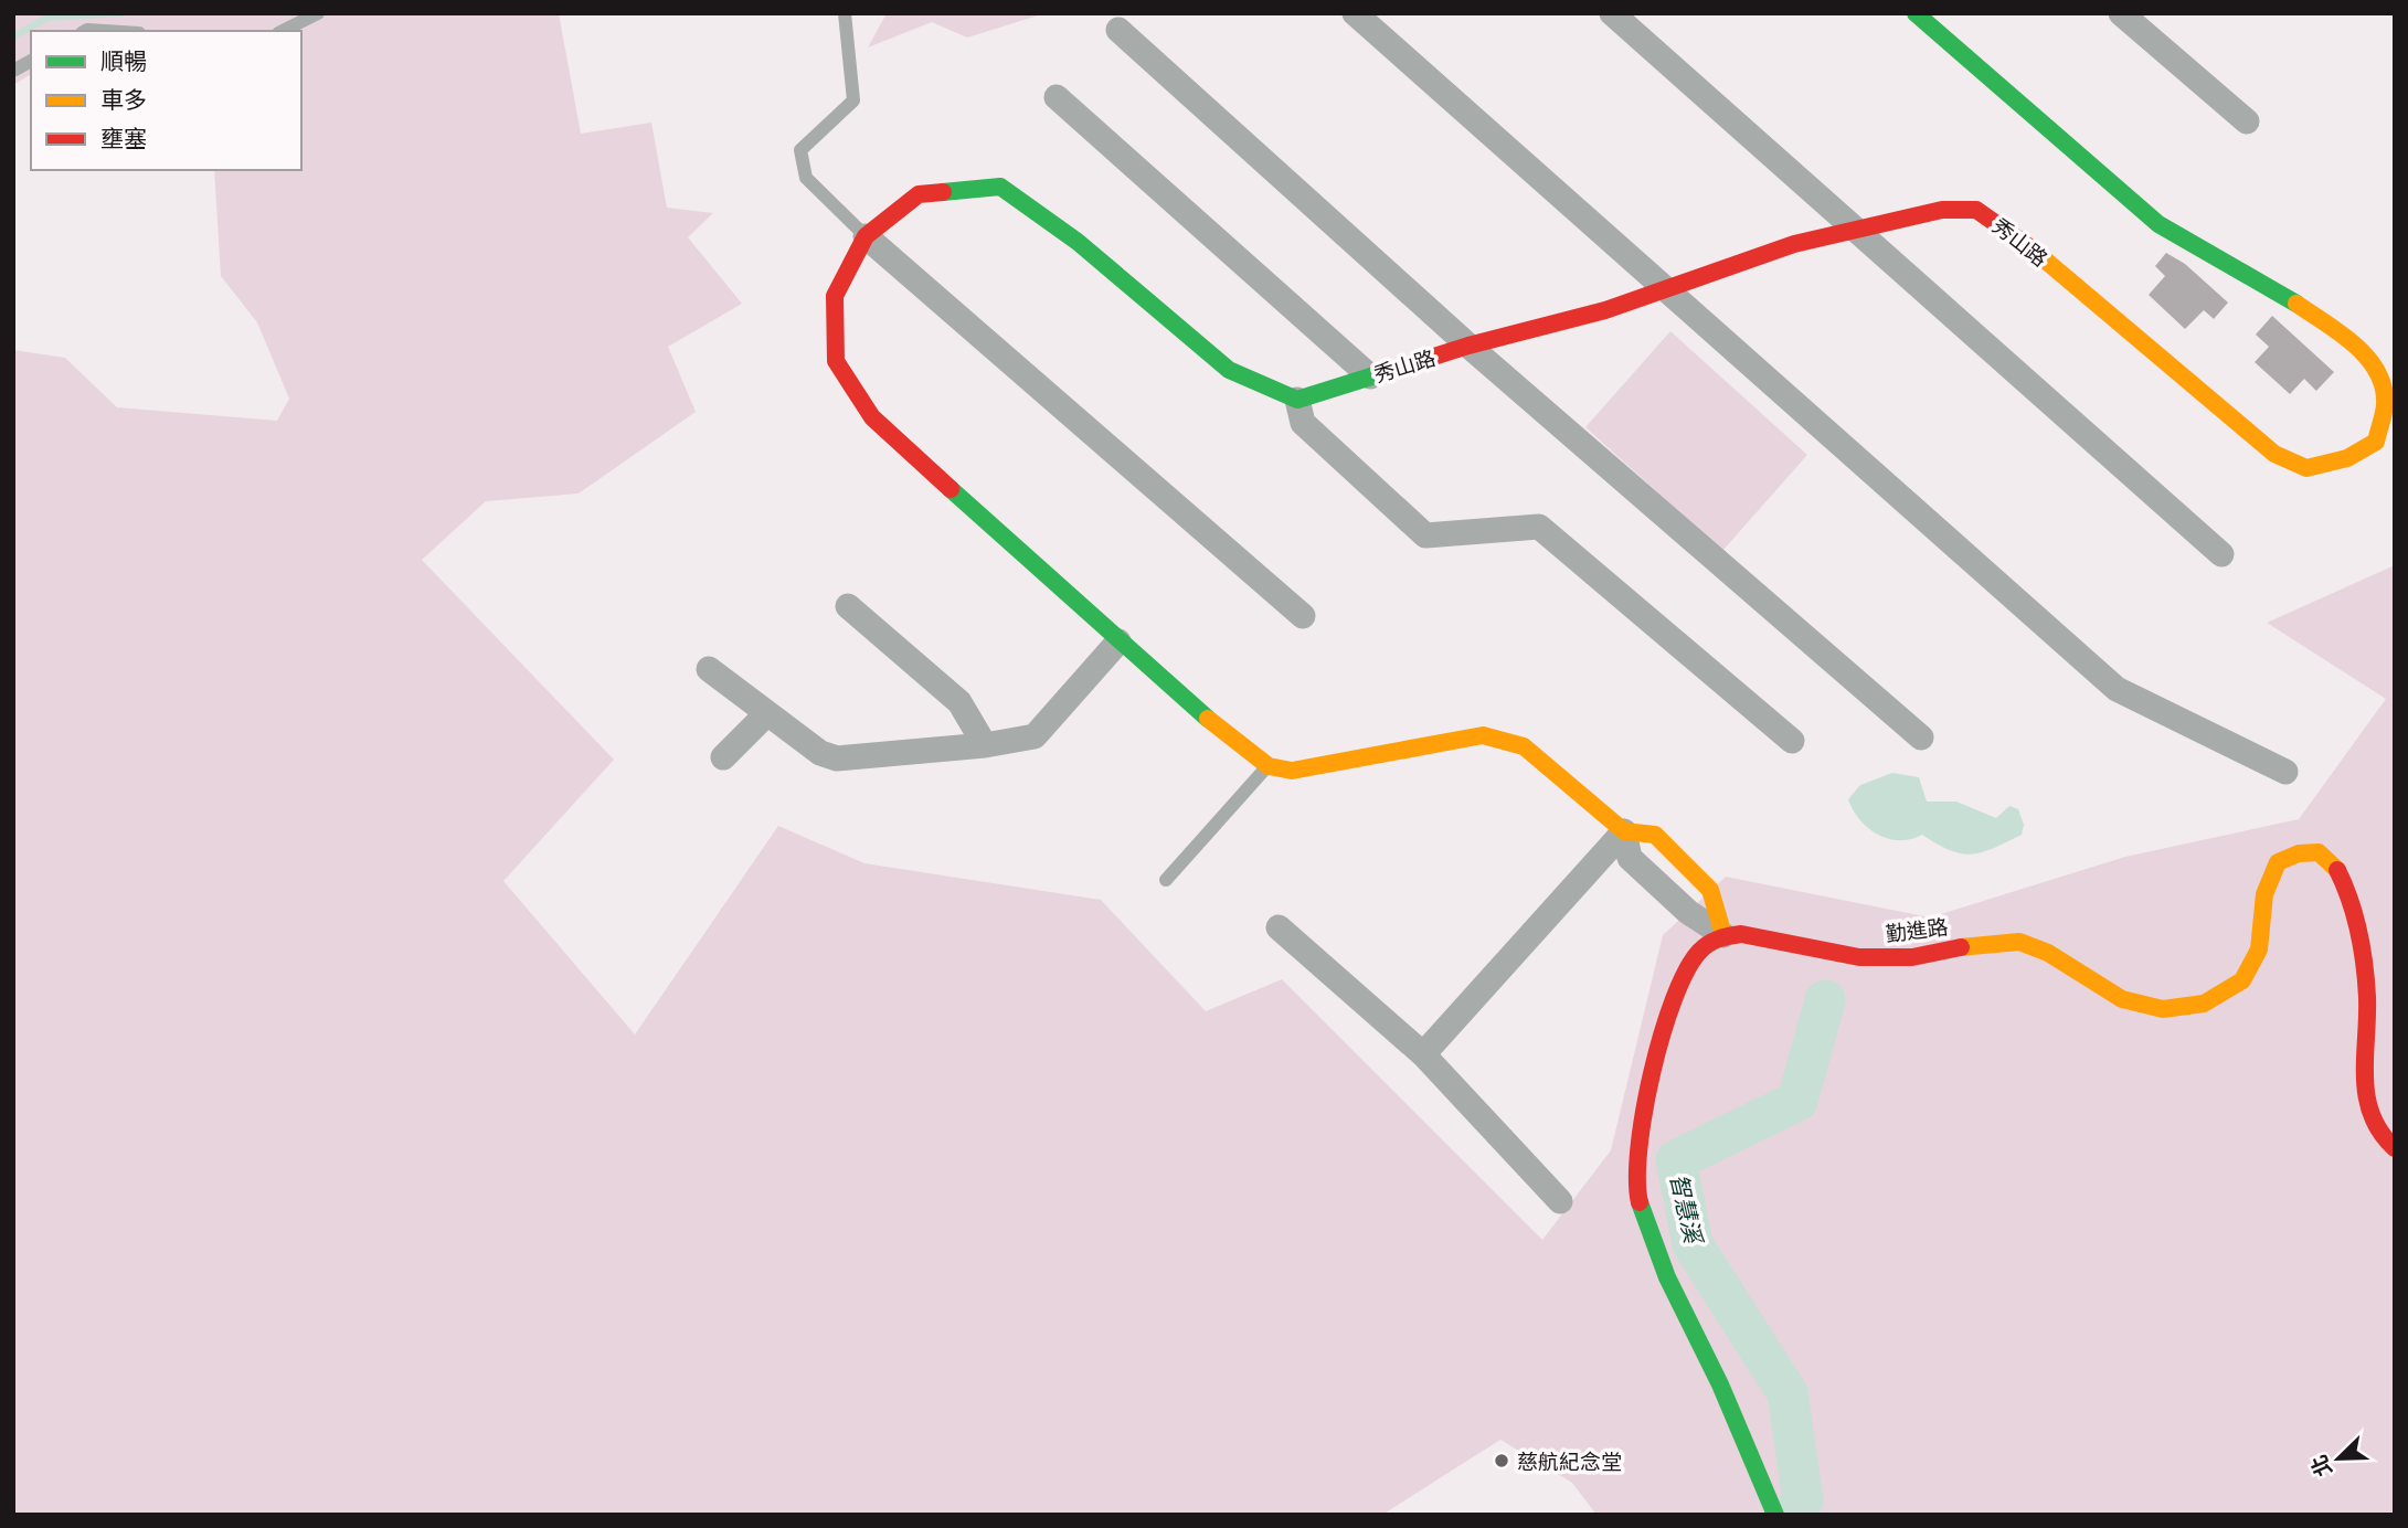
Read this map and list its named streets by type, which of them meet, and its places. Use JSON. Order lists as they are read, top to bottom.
{
  "streets": {
    "street": ["秀山路", "勤進路"]
  },
  "water": ["智慧溪"],
  "places": ["慈航紀念堂"],
  "legend": ["順暢", "車多", "壅塞"],
  "north": "bottom left"
}
